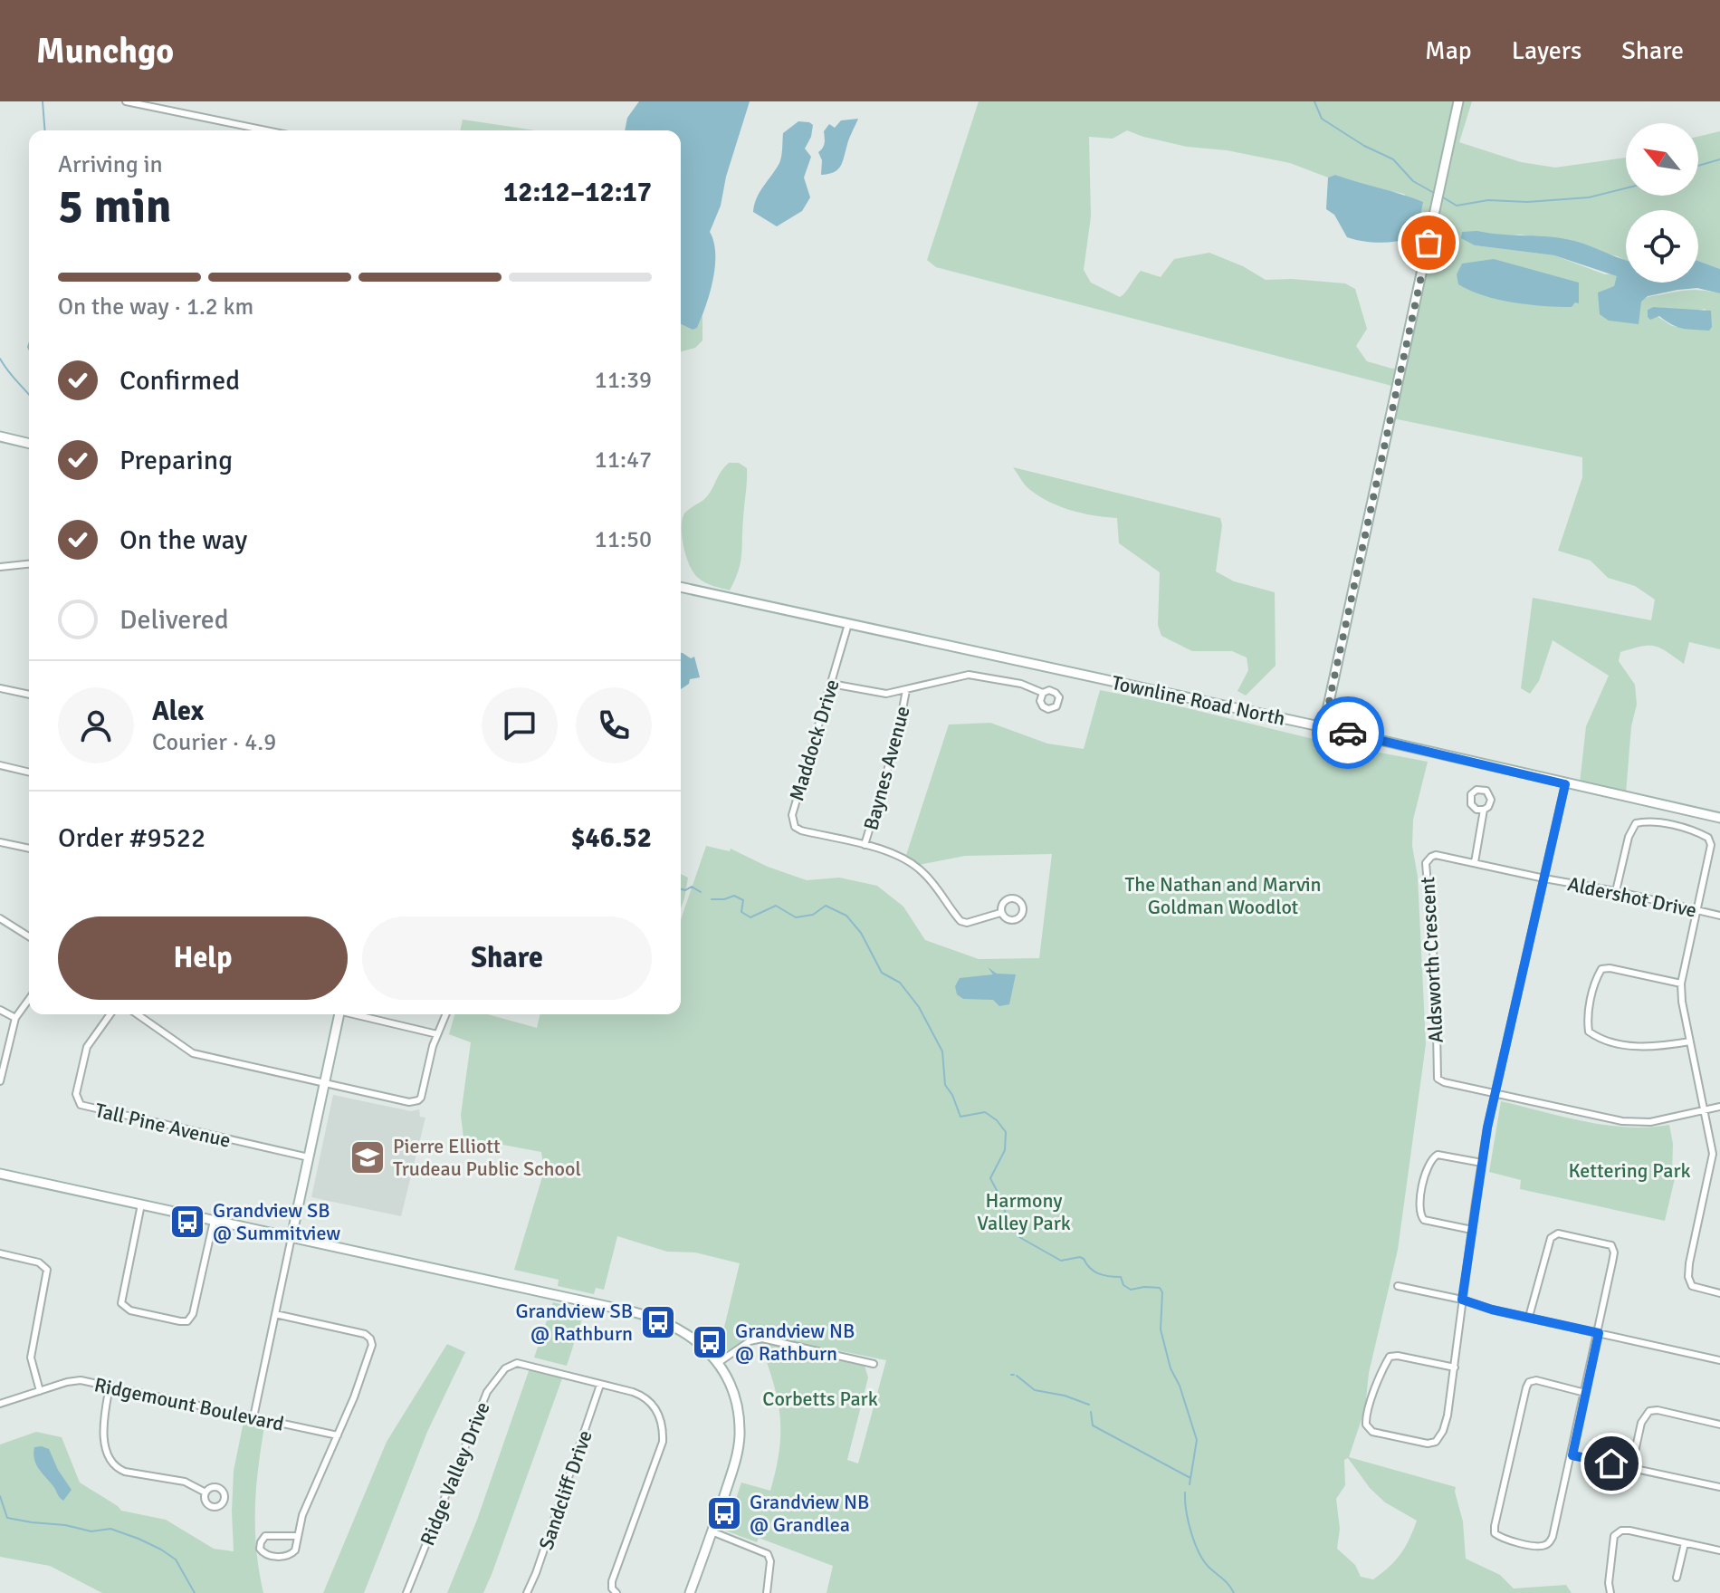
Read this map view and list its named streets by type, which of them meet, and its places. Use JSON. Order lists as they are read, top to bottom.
{
  "streets": {
    "street": [
      "Townline Road North",
      "Maddock Drive",
      "Baynes Avenue",
      "Aldershot Drive",
      "Aldsworth Crescent",
      "Tall Pine Avenue",
      "Ridgemount Boulevard",
      "Ridge Valley Drive",
      "Sandcliff Drive"
    ]
  },
  "crossings": [
    ["Townline Road North", "Maddock Drive"],
    ["Maddock Drive", "Baynes Avenue"],
    ["Aldershot Drive", "Aldsworth Crescent"],
    ["Ridge Valley Drive", "Sandcliff Drive"]
  ],
  "parks": [
    "The Nathan and Marvin Goldman Woodlot",
    "Kettering Park",
    "Harmony Valley Park",
    "Corbetts Park"
  ],
  "places": {
    "school or university": ["Pierre Elliott Trudeau Public School"],
    "bus stop": [
      "Grandview SB @ Summitview",
      "Grandview SB @ Rathburn",
      "Grandview NB @ Rathburn",
      "Grandview NB @ Grandlea"
    ]
  },
  "north": "top left",
  "page": {
    "header": "Munchgo",
    "nav": ["Map", "Layers", "Share"],
    "heading": ["5 min", "Arriving in", "12:12–12:17"],
    "panel": [
      "Alex",
      "Courier · 4.9",
      "Order #9522",
      "$46.52"
    ],
    "bar": "On the way · 1.2 km",
    "list": [
      ["Confirmed", "11:39"],
      ["Preparing", "11:47"],
      ["On the way", "11:50"],
      "Delivered"
    ],
    "buttons": ["Help", "Share"]
  }
}
